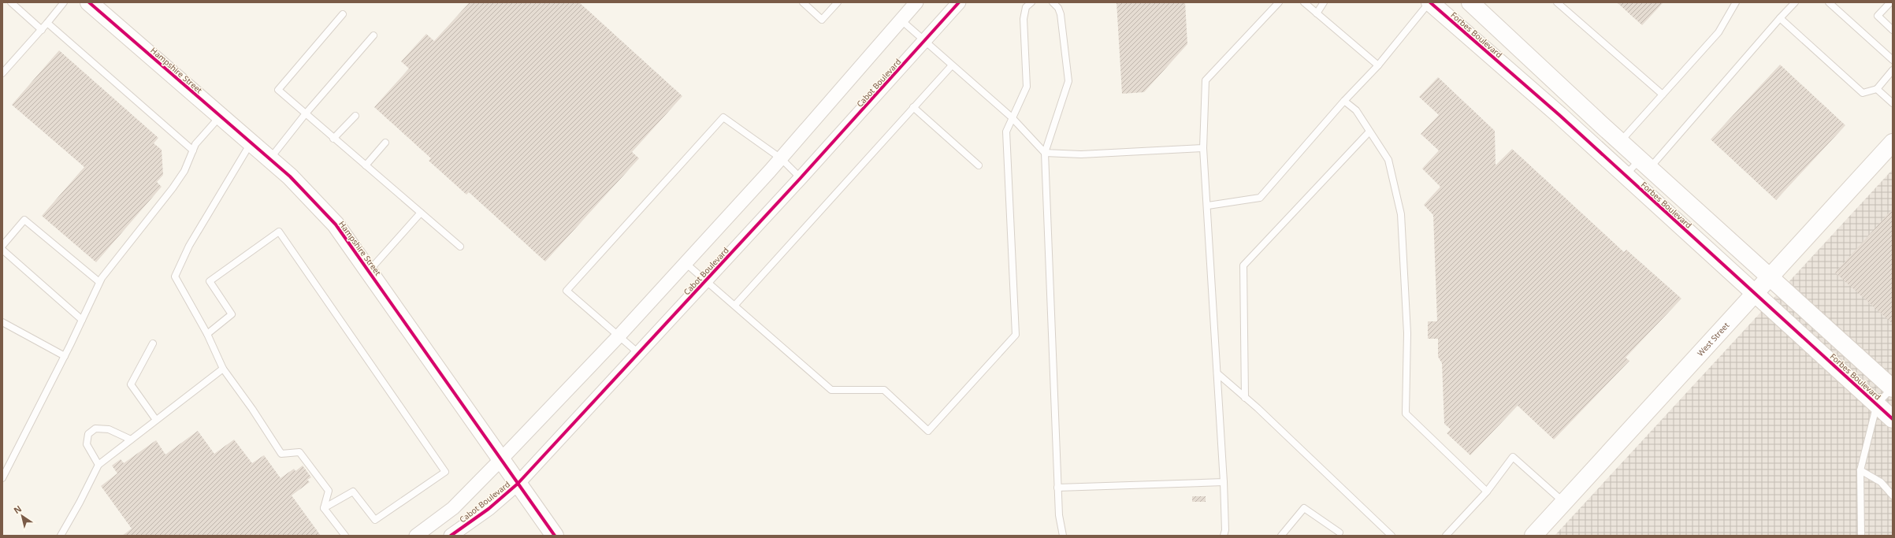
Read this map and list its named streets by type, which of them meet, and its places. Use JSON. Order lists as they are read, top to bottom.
{
  "streets": {
    "street": [
      "Forbes Boulevard",
      "Hampshire Street",
      "Cabot Boulevard",
      "West Street"
    ]
  },
  "crossings": [
    ["Forbes Boulevard", "West Street"],
    ["Hampshire Street", "Cabot Boulevard"]
  ],
  "north": "top left"
}
